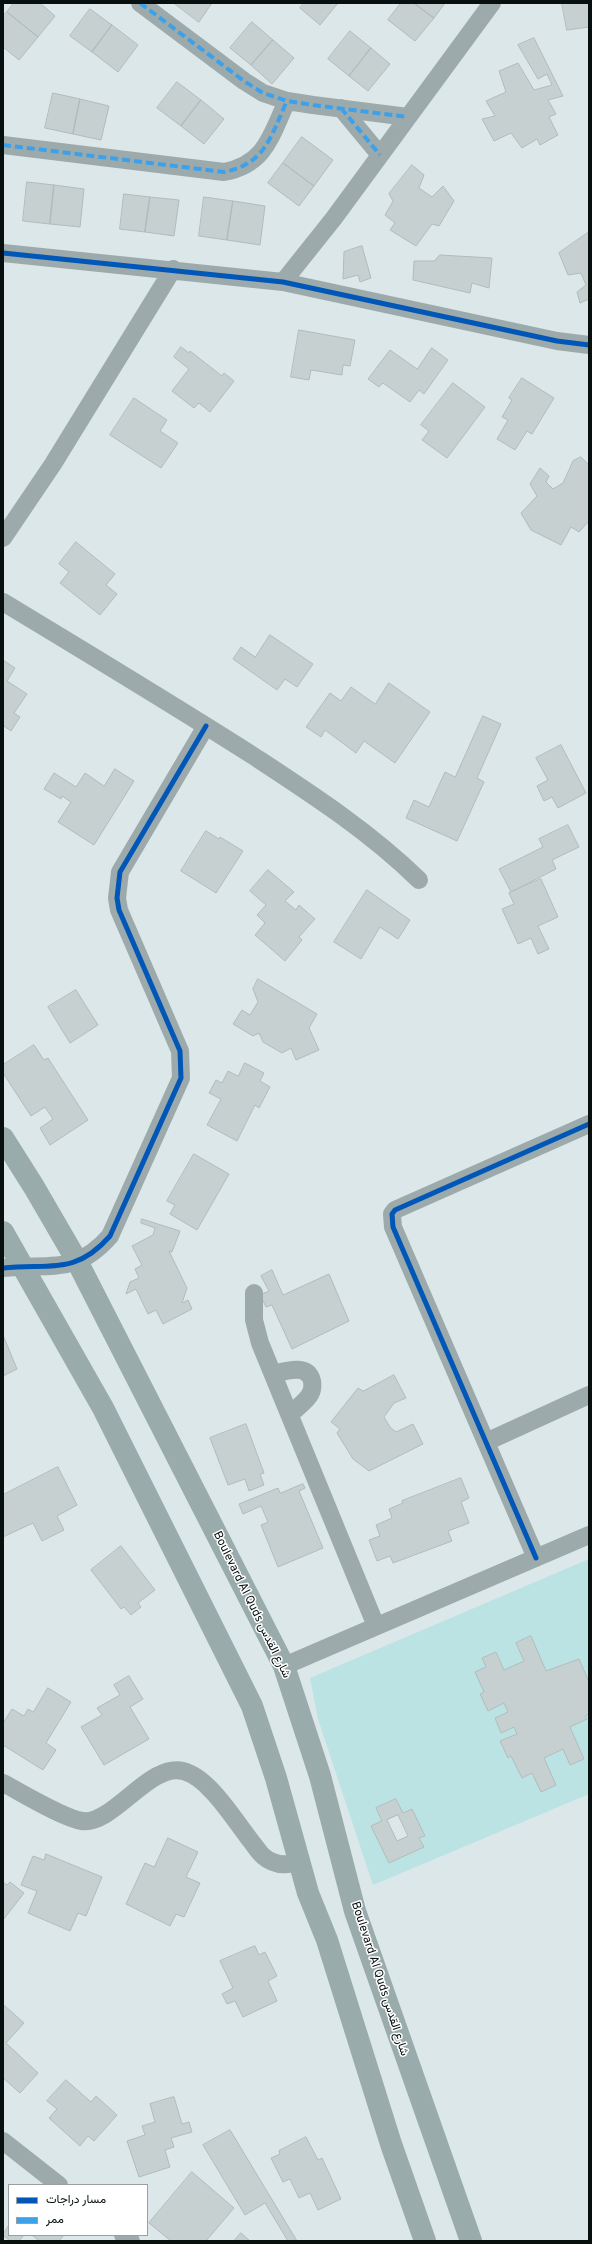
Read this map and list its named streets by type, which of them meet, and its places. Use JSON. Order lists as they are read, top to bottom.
{
  "streets": {
    "main road": ["Boulevard Al Quds شارع القدس"]
  },
  "legend": ["مسار دراجات", "ممر"]
}
